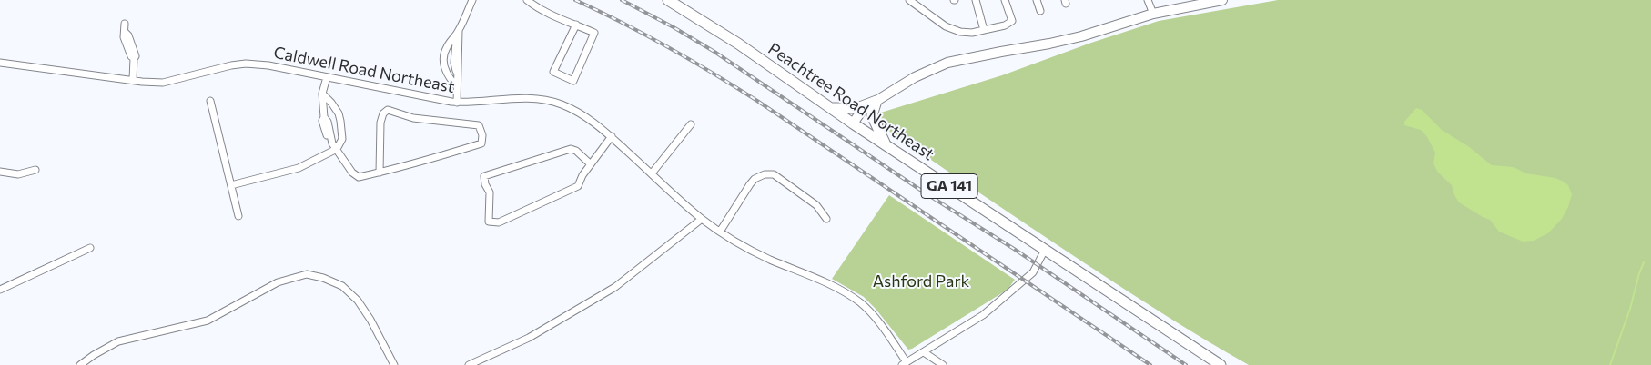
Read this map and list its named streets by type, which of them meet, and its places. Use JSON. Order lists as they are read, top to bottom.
{
  "streets": {
    "highway": ["Peachtree Road Northeast", "GA 141"],
    "street": ["Caldwell Road Northeast"]
  },
  "parks": ["Ashford Park"]
}
